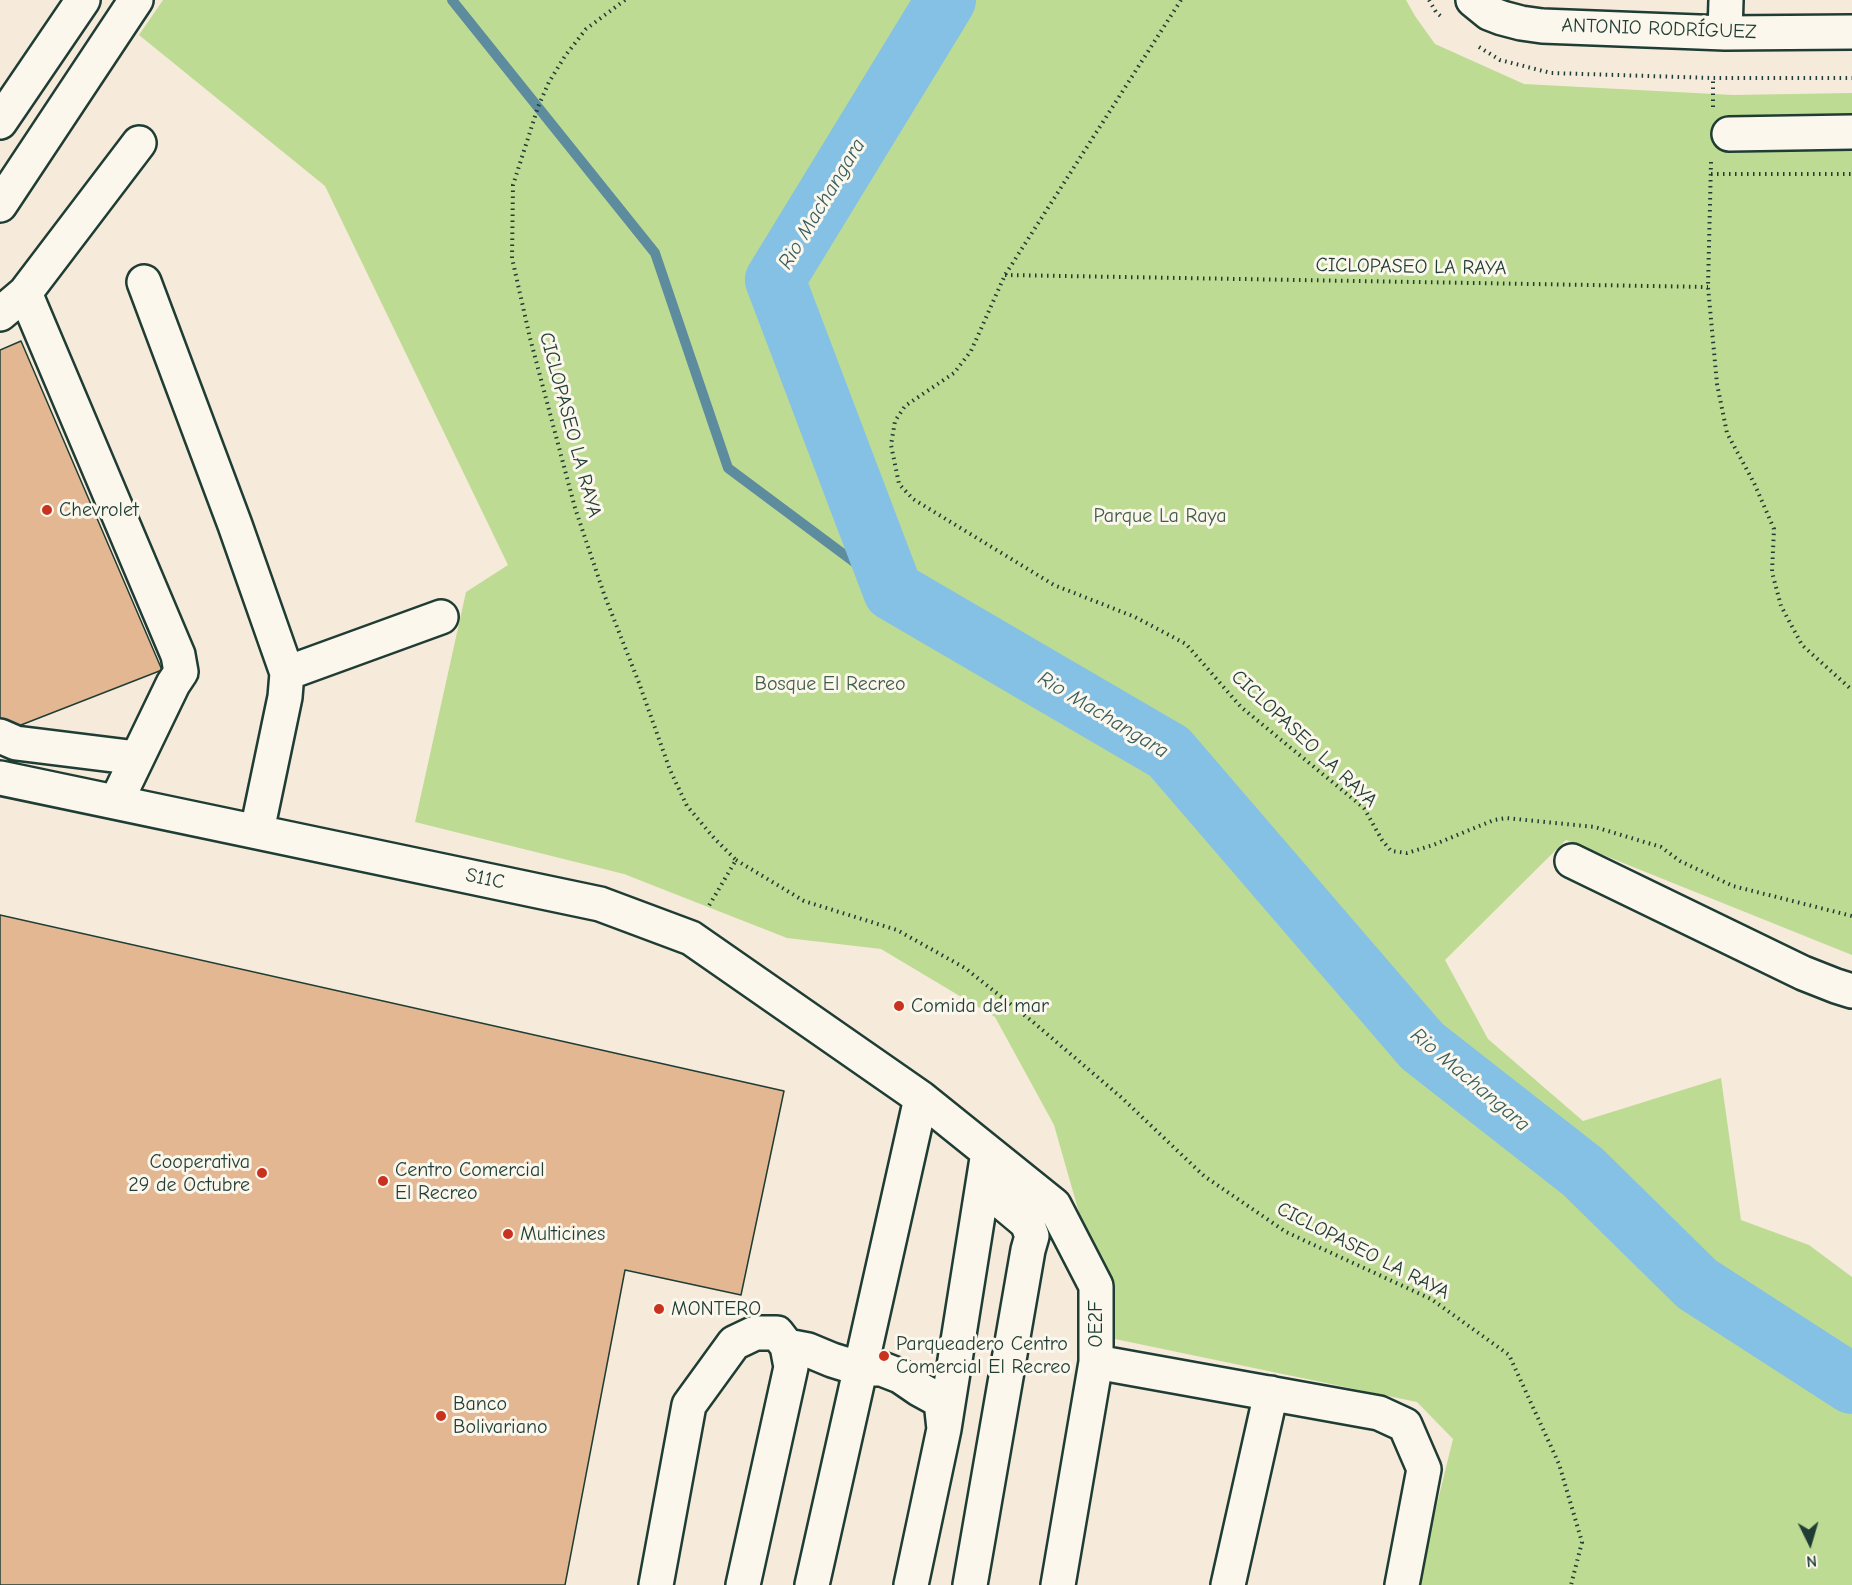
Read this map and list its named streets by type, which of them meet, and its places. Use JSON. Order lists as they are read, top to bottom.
{
  "streets": {
    "street": ["ANTONIO RODRÍGUEZ", "S11C", "OE2F"],
    "path": ["CICLOPASEO LA RAYA"]
  },
  "crossings": [
    ["S11C", "OE2F"]
  ],
  "water": ["Rio Machangara"],
  "parks": ["Parque La Raya", "Bosque El Recreo"],
  "places": [
    "Chevrolet",
    "Comida del mar",
    "Cooperativa 29 de Octubre",
    "Centro Comercial El Recreo",
    "Multicines",
    "MONTERO",
    "Parqueadero Centro Comercial El Recreo",
    "Banco Bolivariano"
  ],
  "north": "bottom"
}
